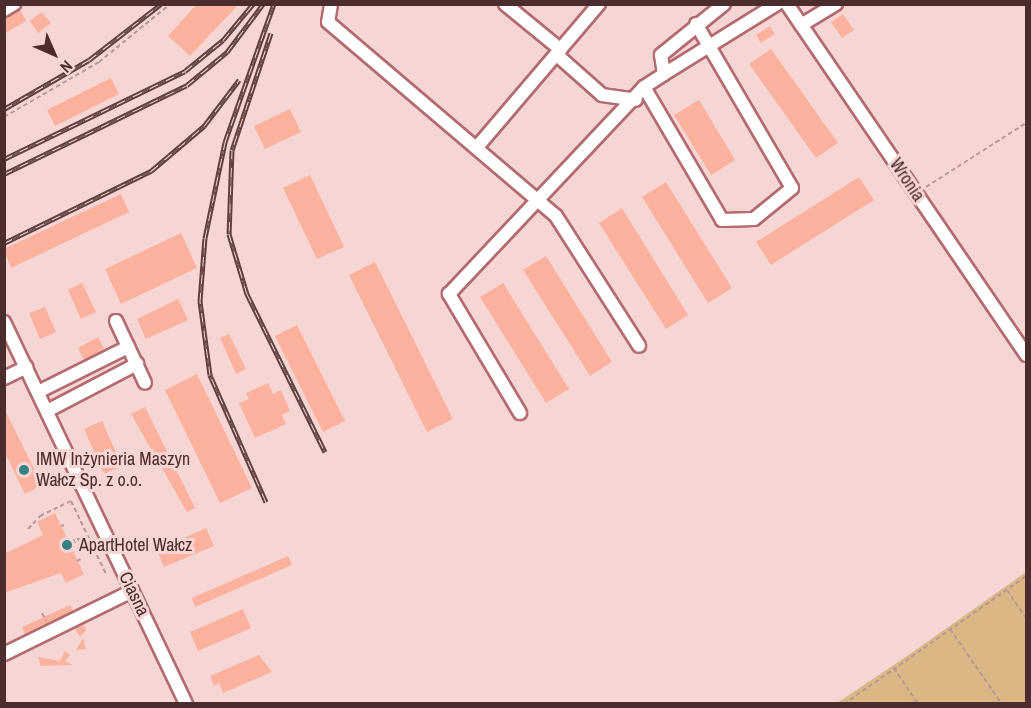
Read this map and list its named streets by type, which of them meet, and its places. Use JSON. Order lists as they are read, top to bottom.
{
  "streets": {
    "street": ["Wronia", "Ciasna"]
  },
  "places": ["IMW Inżynieria Maszyn Wałcz Sp. z o.o.", "ApartHotel Wałcz"],
  "north": "bottom right"
}
